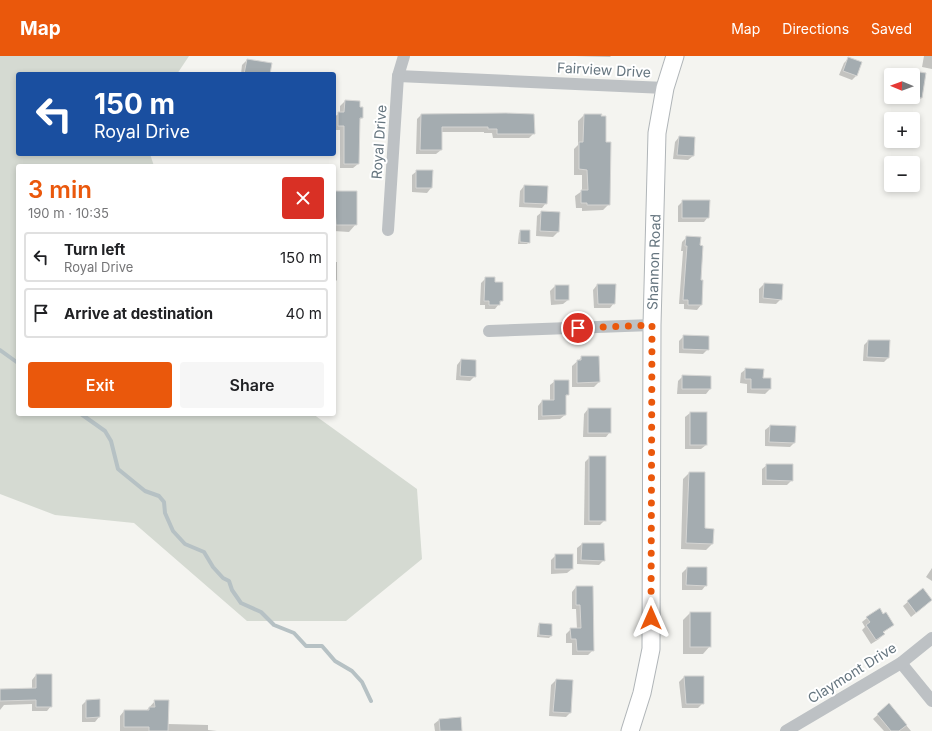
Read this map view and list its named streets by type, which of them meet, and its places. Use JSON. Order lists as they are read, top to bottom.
{
  "streets": {
    "street": [
      "Fairview Drive",
      "Royal Drive",
      "Shannon Road",
      "Claymont Drive"
    ]
  },
  "crossings": [
    ["Fairview Drive", "Royal Drive"],
    ["Fairview Drive", "Shannon Road"]
  ],
  "north": "left",
  "page": {
    "header": "Map",
    "nav": ["Map", "Directions", "Saved"],
    "map_buttons": ["+", "−"],
    "turn": ["150 m", "Royal Drive"],
    "heading": ["3 min", "190 m · 10:35"],
    "list": [
      {
        "name": "Turn left",
        "note": "Royal Drive",
        "value": "150 m"
      },
      {
        "name": "Arrive at destination",
        "value": "40 m"
      }
    ],
    "buttons": ["Exit", "Share"]
  }
}
